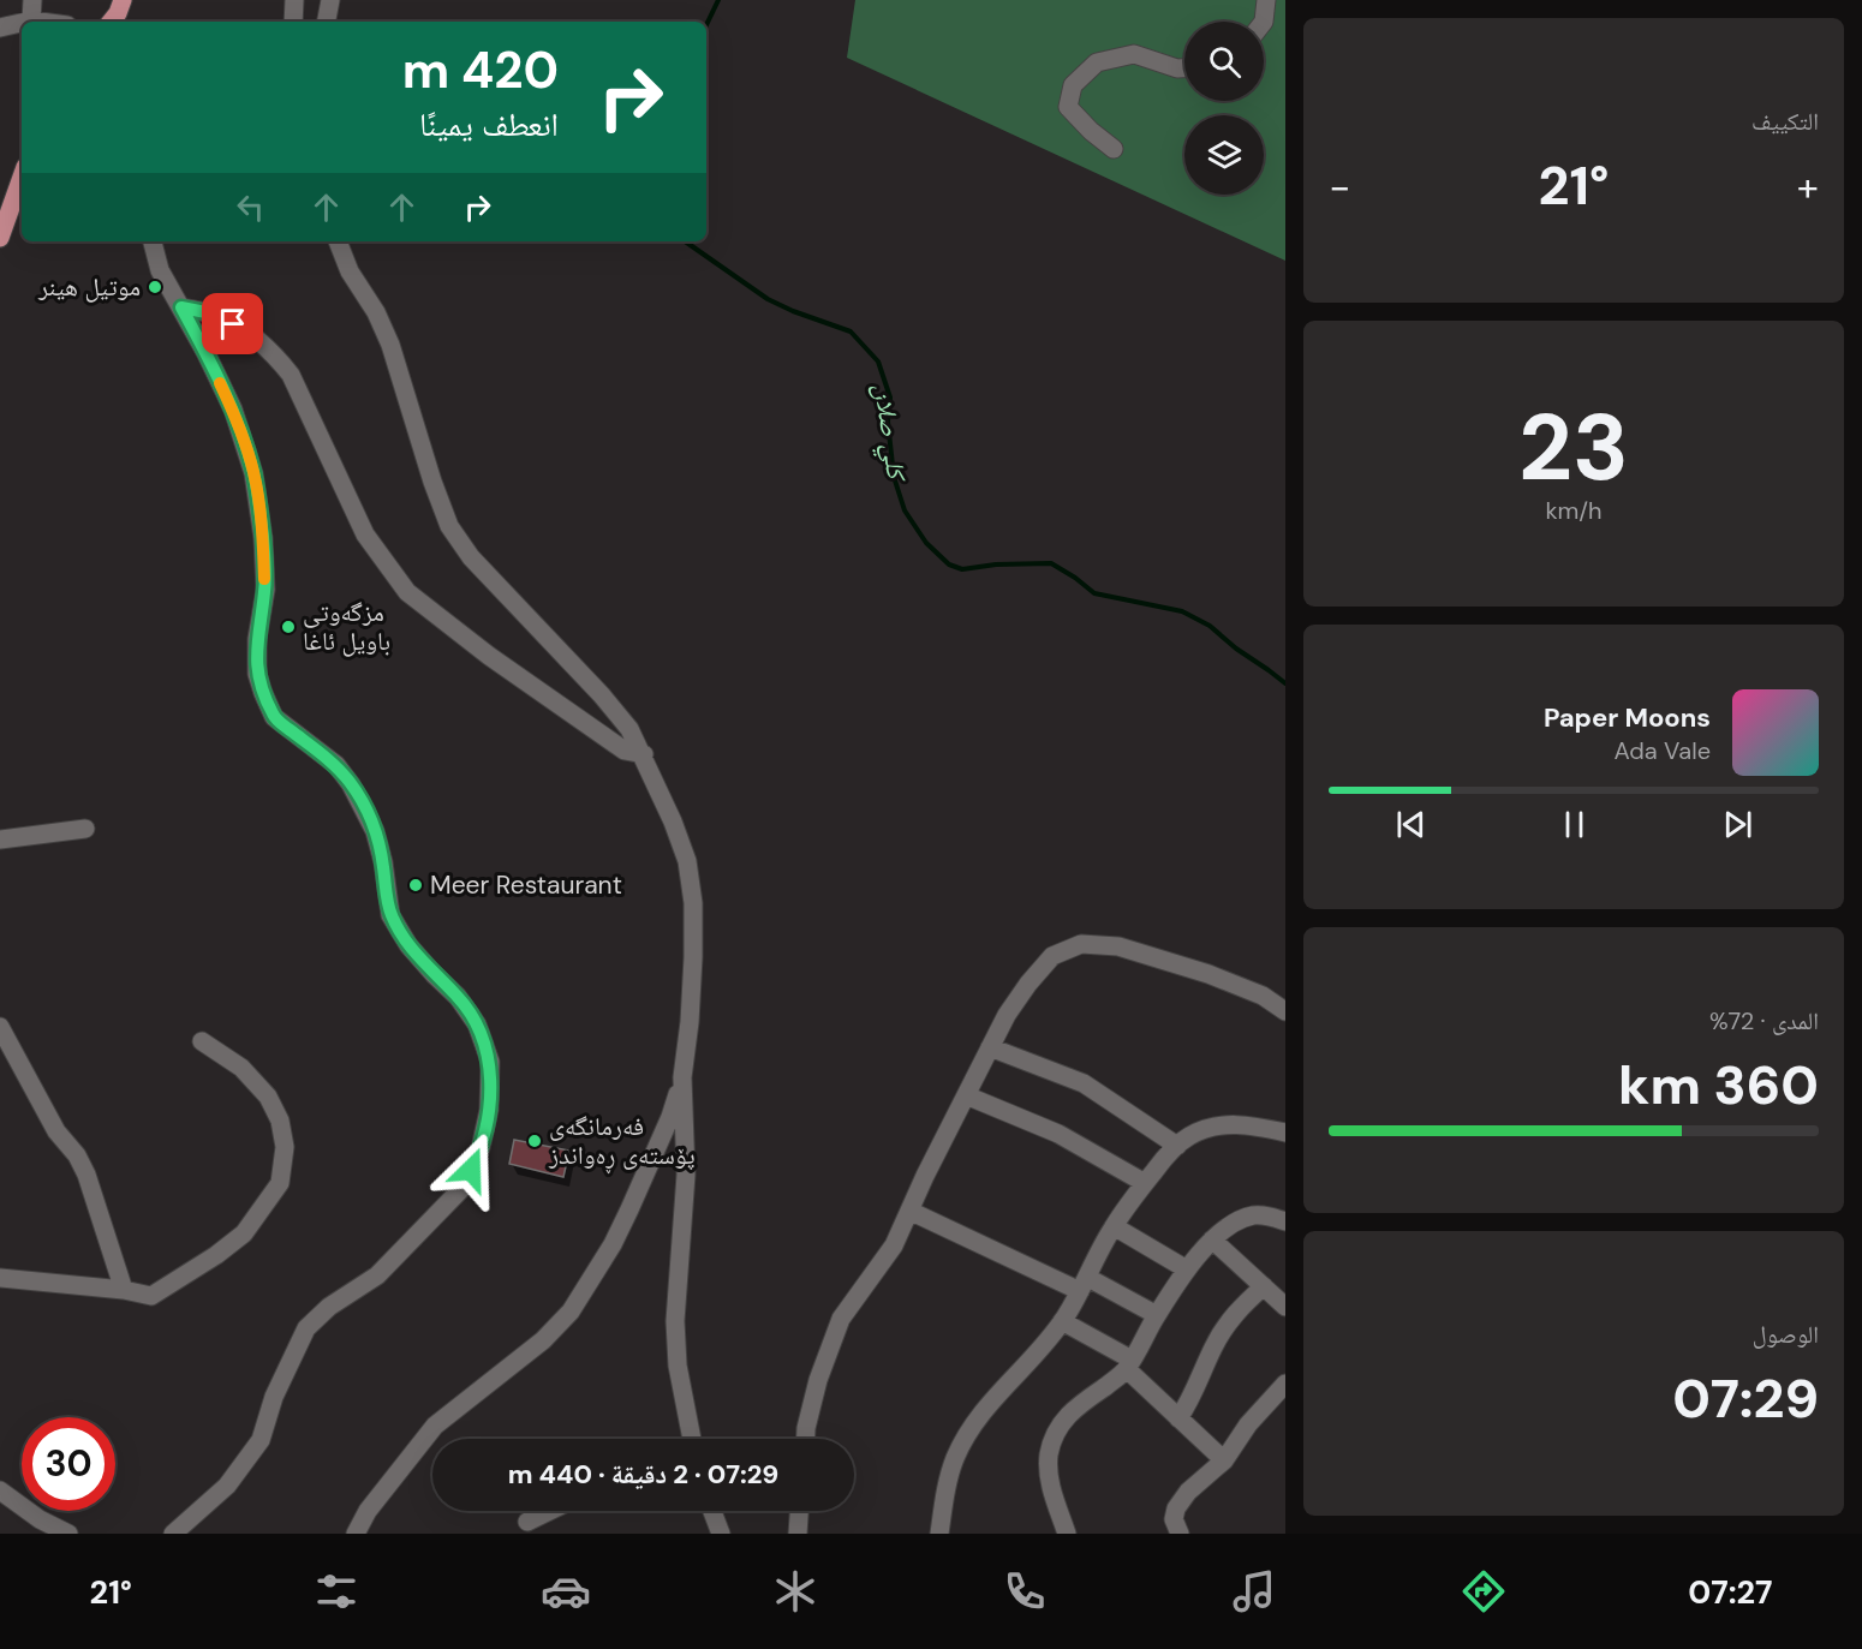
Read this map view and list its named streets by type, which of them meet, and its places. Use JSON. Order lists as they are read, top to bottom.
{
  "water": ["كلي صلان"],
  "places": [
    "موتيل هينر",
    "مزگەوتی باویل ئاغا",
    "Meer Restaurant",
    "فەرمانگەی پۆستەی ڕەواندز"
  ],
  "page": {
    "tile": [
      "التكييف",
      ["23", "km/h"],
      ["المدى · 72%", "360 km"],
      ["الوصول", "07:29"]
    ],
    "turn": ["420 m", "انعطف يمينًا"],
    "heat": ["−", "21°", "+"],
    "song": ["Paper Moons", "Ada Vale"],
    "limit": "30",
    "trip": "07:29 · 2 دقيقة · 440 m",
    "tabs": ["07:27", "21°"]
  }
}
